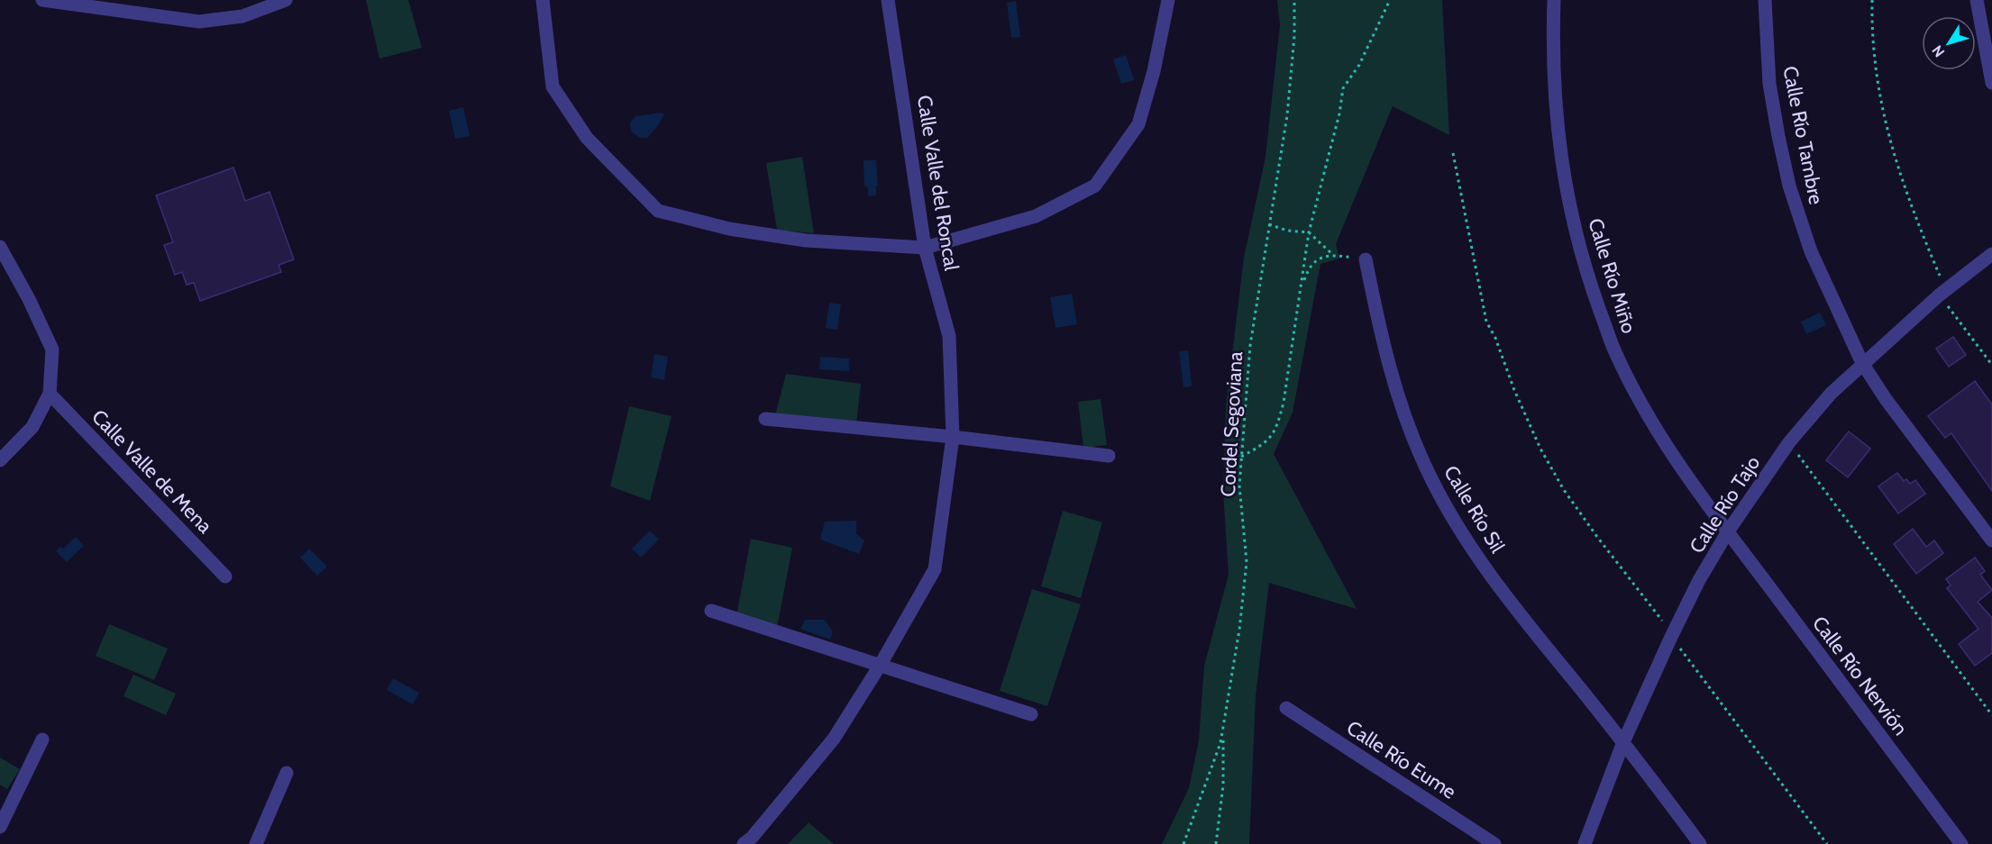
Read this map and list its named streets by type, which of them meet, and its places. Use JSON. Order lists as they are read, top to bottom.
{
  "streets": {
    "street": [
      "Calle Río Tambre",
      "Calle Valle del Roncal",
      "Calle Río Miño",
      "Calle Valle de Mena",
      "Calle Río Tajo",
      "Calle Río Sil",
      "Calle Río Nervión",
      "Calle Río Eume"
    ],
    "path": ["Cordel Segoviana"]
  },
  "crossings": [
    ["Calle Río Tambre", "Calle Río Tajo"],
    ["Calle Río Miño", "Calle Río Tajo"],
    ["Calle Río Miño", "Calle Río Nervión"],
    ["Calle Río Tajo", "Calle Río Sil"],
    ["Calle Río Tajo", "Calle Río Nervión"]
  ],
  "north": "bottom left"
}
